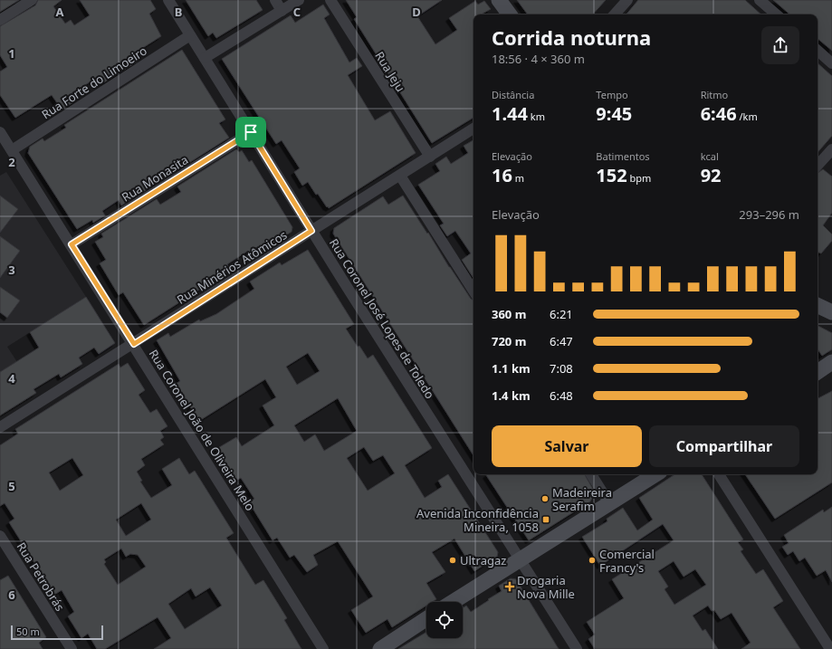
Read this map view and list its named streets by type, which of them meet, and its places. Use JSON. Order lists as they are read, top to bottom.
{
  "streets": {
    "street": [
      "Rua Jeju",
      "Rua Forte do Limoeiro",
      "Rua Monasita",
      "Rua Minérios Atômicos",
      "Rua Coronel José Lopes de Toledo",
      "Rua Coronel João de Oliveira Melo",
      "Rua Petrobrás"
    ]
  },
  "crossings": [
    ["Rua Jeju", "Rua Minérios Atômicos"],
    ["Rua Forte do Limoeiro", "Rua Coronel José Lopes de Toledo"],
    ["Rua Forte do Limoeiro", "Rua Coronel João de Oliveira Melo"],
    ["Rua Monasita", "Rua Coronel José Lopes de Toledo"],
    ["Rua Monasita", "Rua Coronel João de Oliveira Melo"],
    ["Rua Minérios Atômicos", "Rua Coronel José Lopes de Toledo"],
    ["Rua Minérios Atômicos", "Rua Coronel João de Oliveira Melo"]
  ],
  "places": {
    "other": ["Madeireira Serafim", "Ultragaz", "Comercial Francy's"],
    "transit": ["Avenida Inconfidência Mineira, 1058"],
    "health": ["Drogaria Nova Mille"]
  },
  "scale_bar": "50 m",
  "page": {
    "heading": ["Corrida noturna", "18:56 · 4 × 360 m"],
    "stats": [
      ["Distância", "1.44 km"],
      ["Tempo", "9:45"],
      ["Ritmo", "6:46 /km"],
      ["Elevação", "16 m"],
      ["Batimentos", "152 bpm"],
      ["kcal", "92"]
    ],
    "chart": ["Elevação", "293–296 m"],
    "list": [
      {
        "name": "360 m",
        "note": "6:21"
      },
      {
        "name": "720 m",
        "note": "6:47"
      },
      {
        "name": "1.1 km",
        "note": "7:08"
      },
      {
        "name": "1.4 km",
        "note": "6:48"
      }
    ],
    "buttons": ["Salvar", "Compartilhar"],
    "scale": "50 m"
  },
  "grid": {
    "columns": [
      "A",
      "B",
      "C",
      "D"
    ],
    "rows": [
      "1",
      "2",
      "3",
      "4",
      "5",
      "6"
    ]
  }
}
